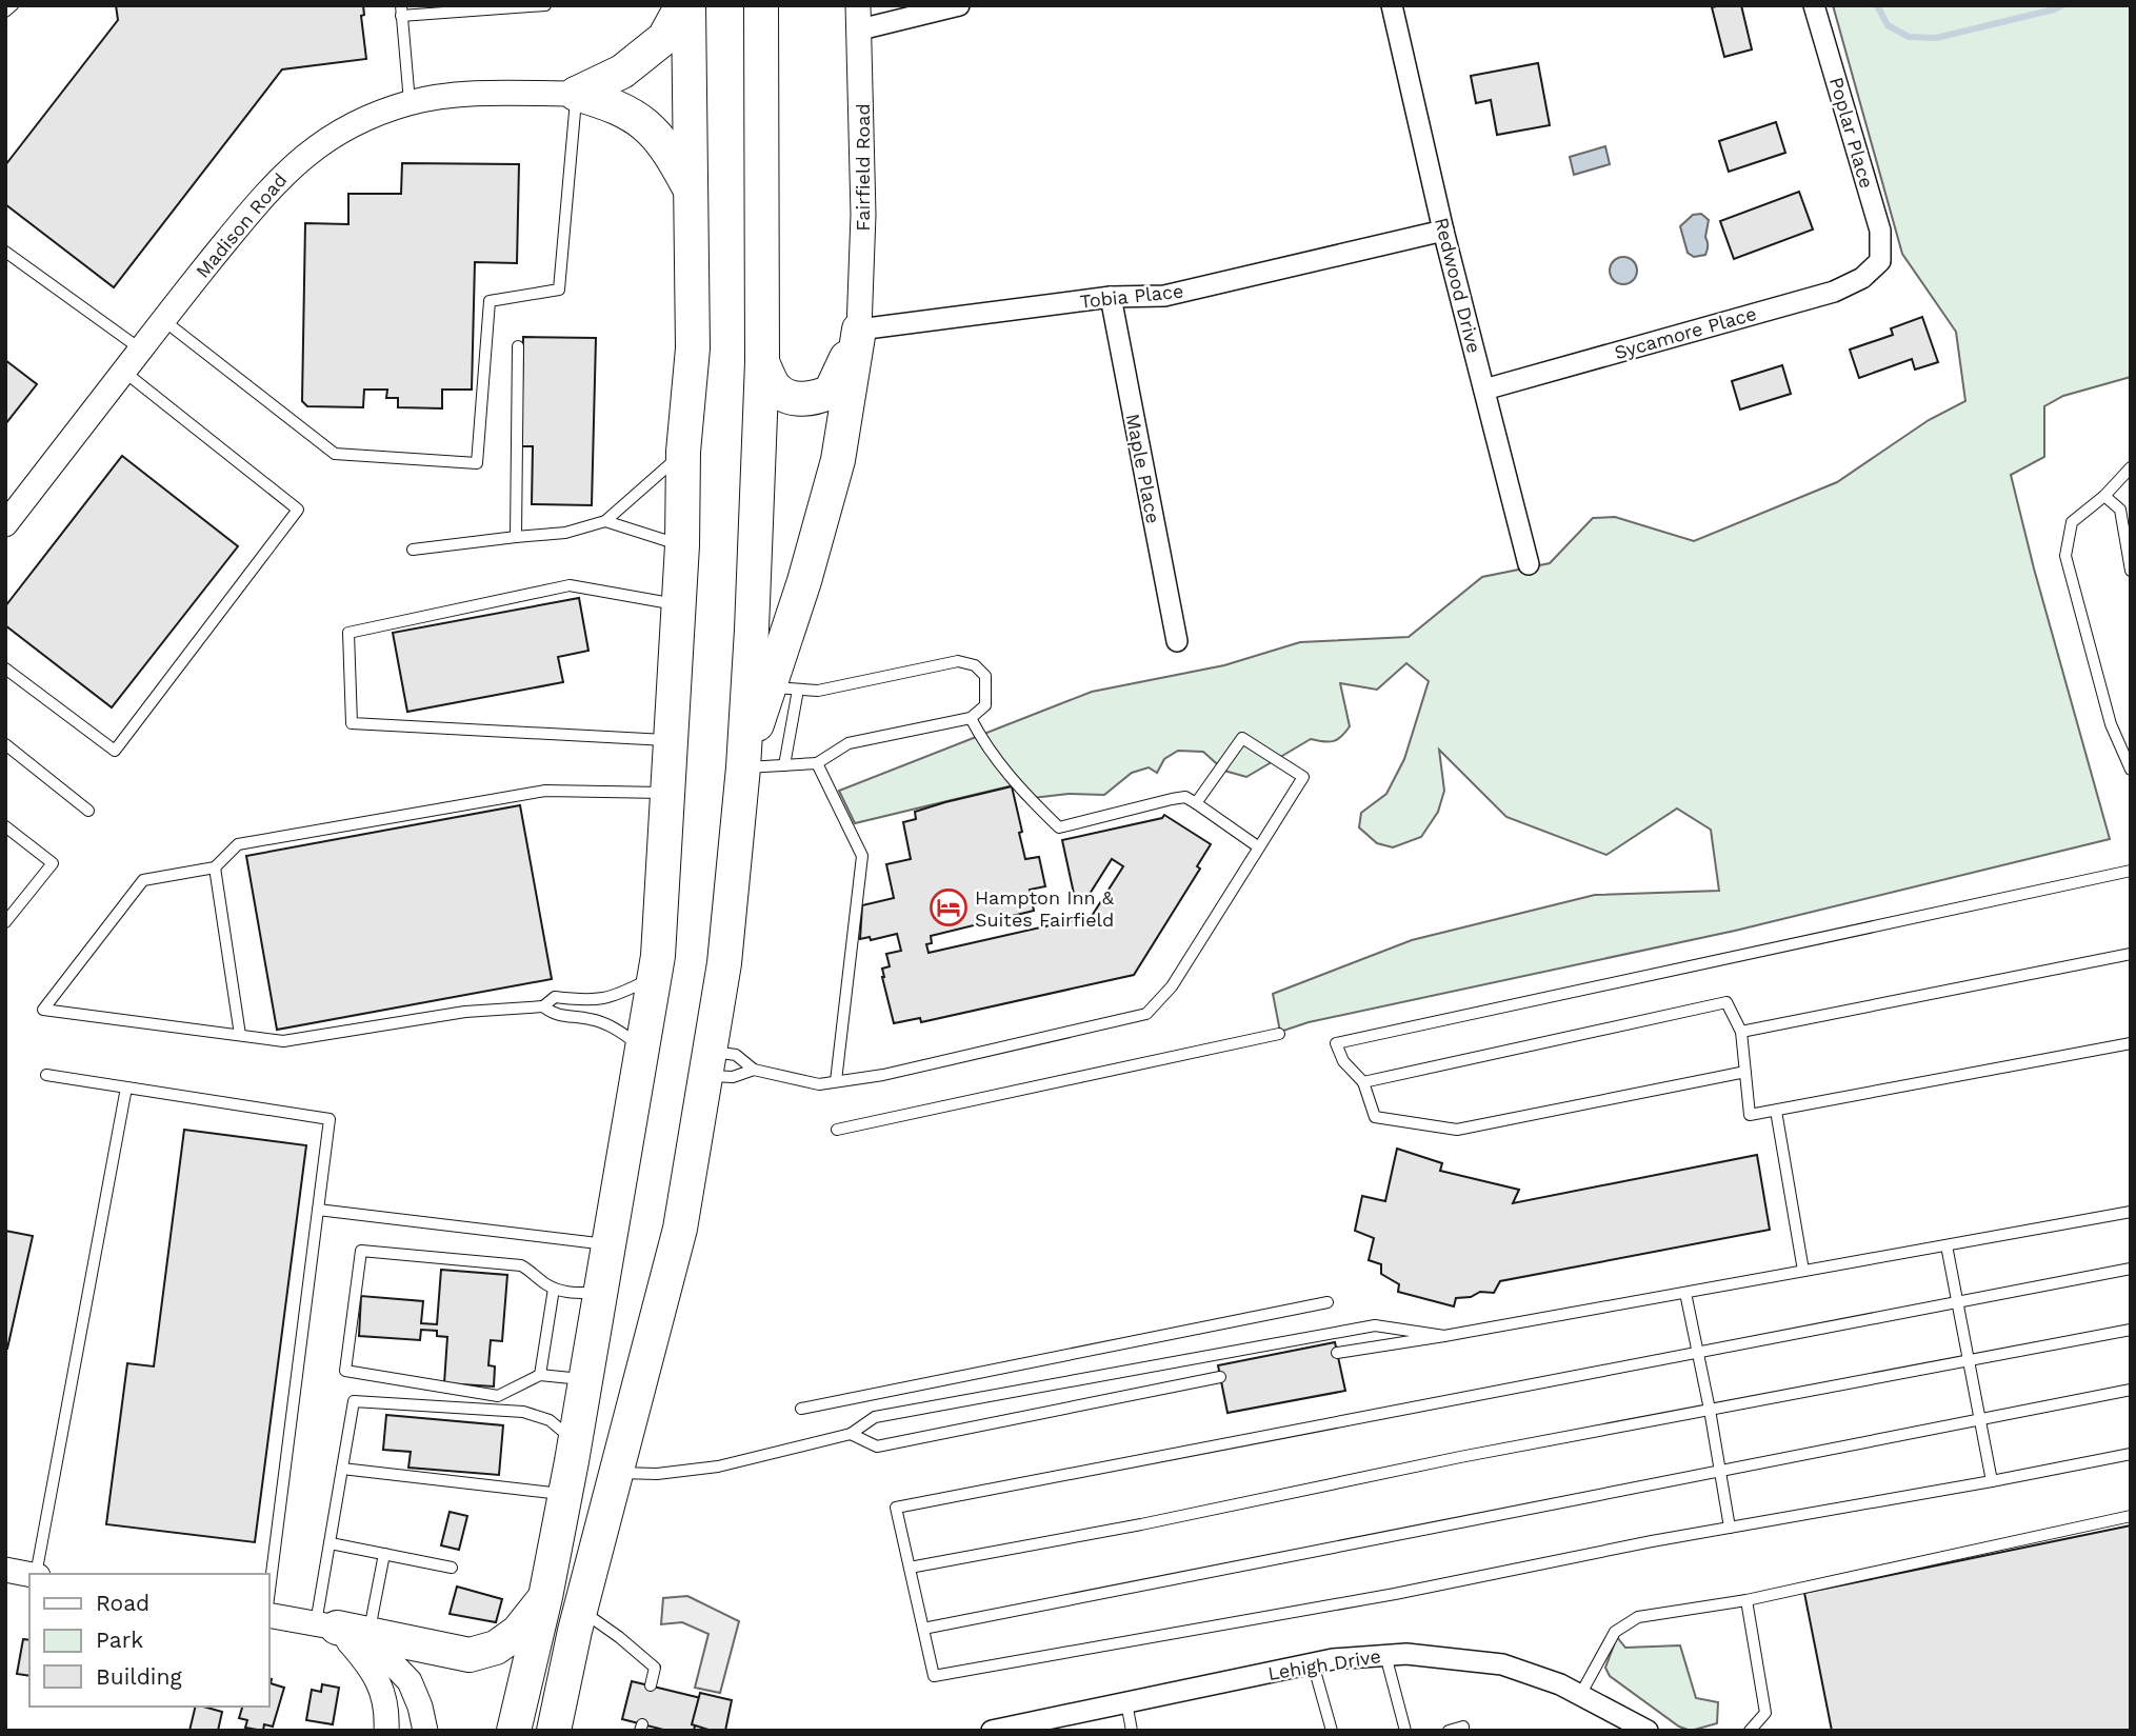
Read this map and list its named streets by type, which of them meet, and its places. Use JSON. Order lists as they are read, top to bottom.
{
  "streets": {
    "street": [
      "Poplar Place",
      "Fairfield Road",
      "Madison Road",
      "Redwood Drive",
      "Tobia Place",
      "Sycamore Place",
      "Maple Place",
      "Lehigh Drive"
    ]
  },
  "crossings": [
    ["Poplar Place", "Sycamore Place"],
    ["Fairfield Road", "Tobia Place"],
    ["Redwood Drive", "Tobia Place"],
    ["Redwood Drive", "Sycamore Place"],
    ["Tobia Place", "Maple Place"]
  ],
  "places": {
    "hotel": ["Hampton Inn & Suites Fairfield"]
  },
  "legend": ["Road", "Park", "Building"]
}
